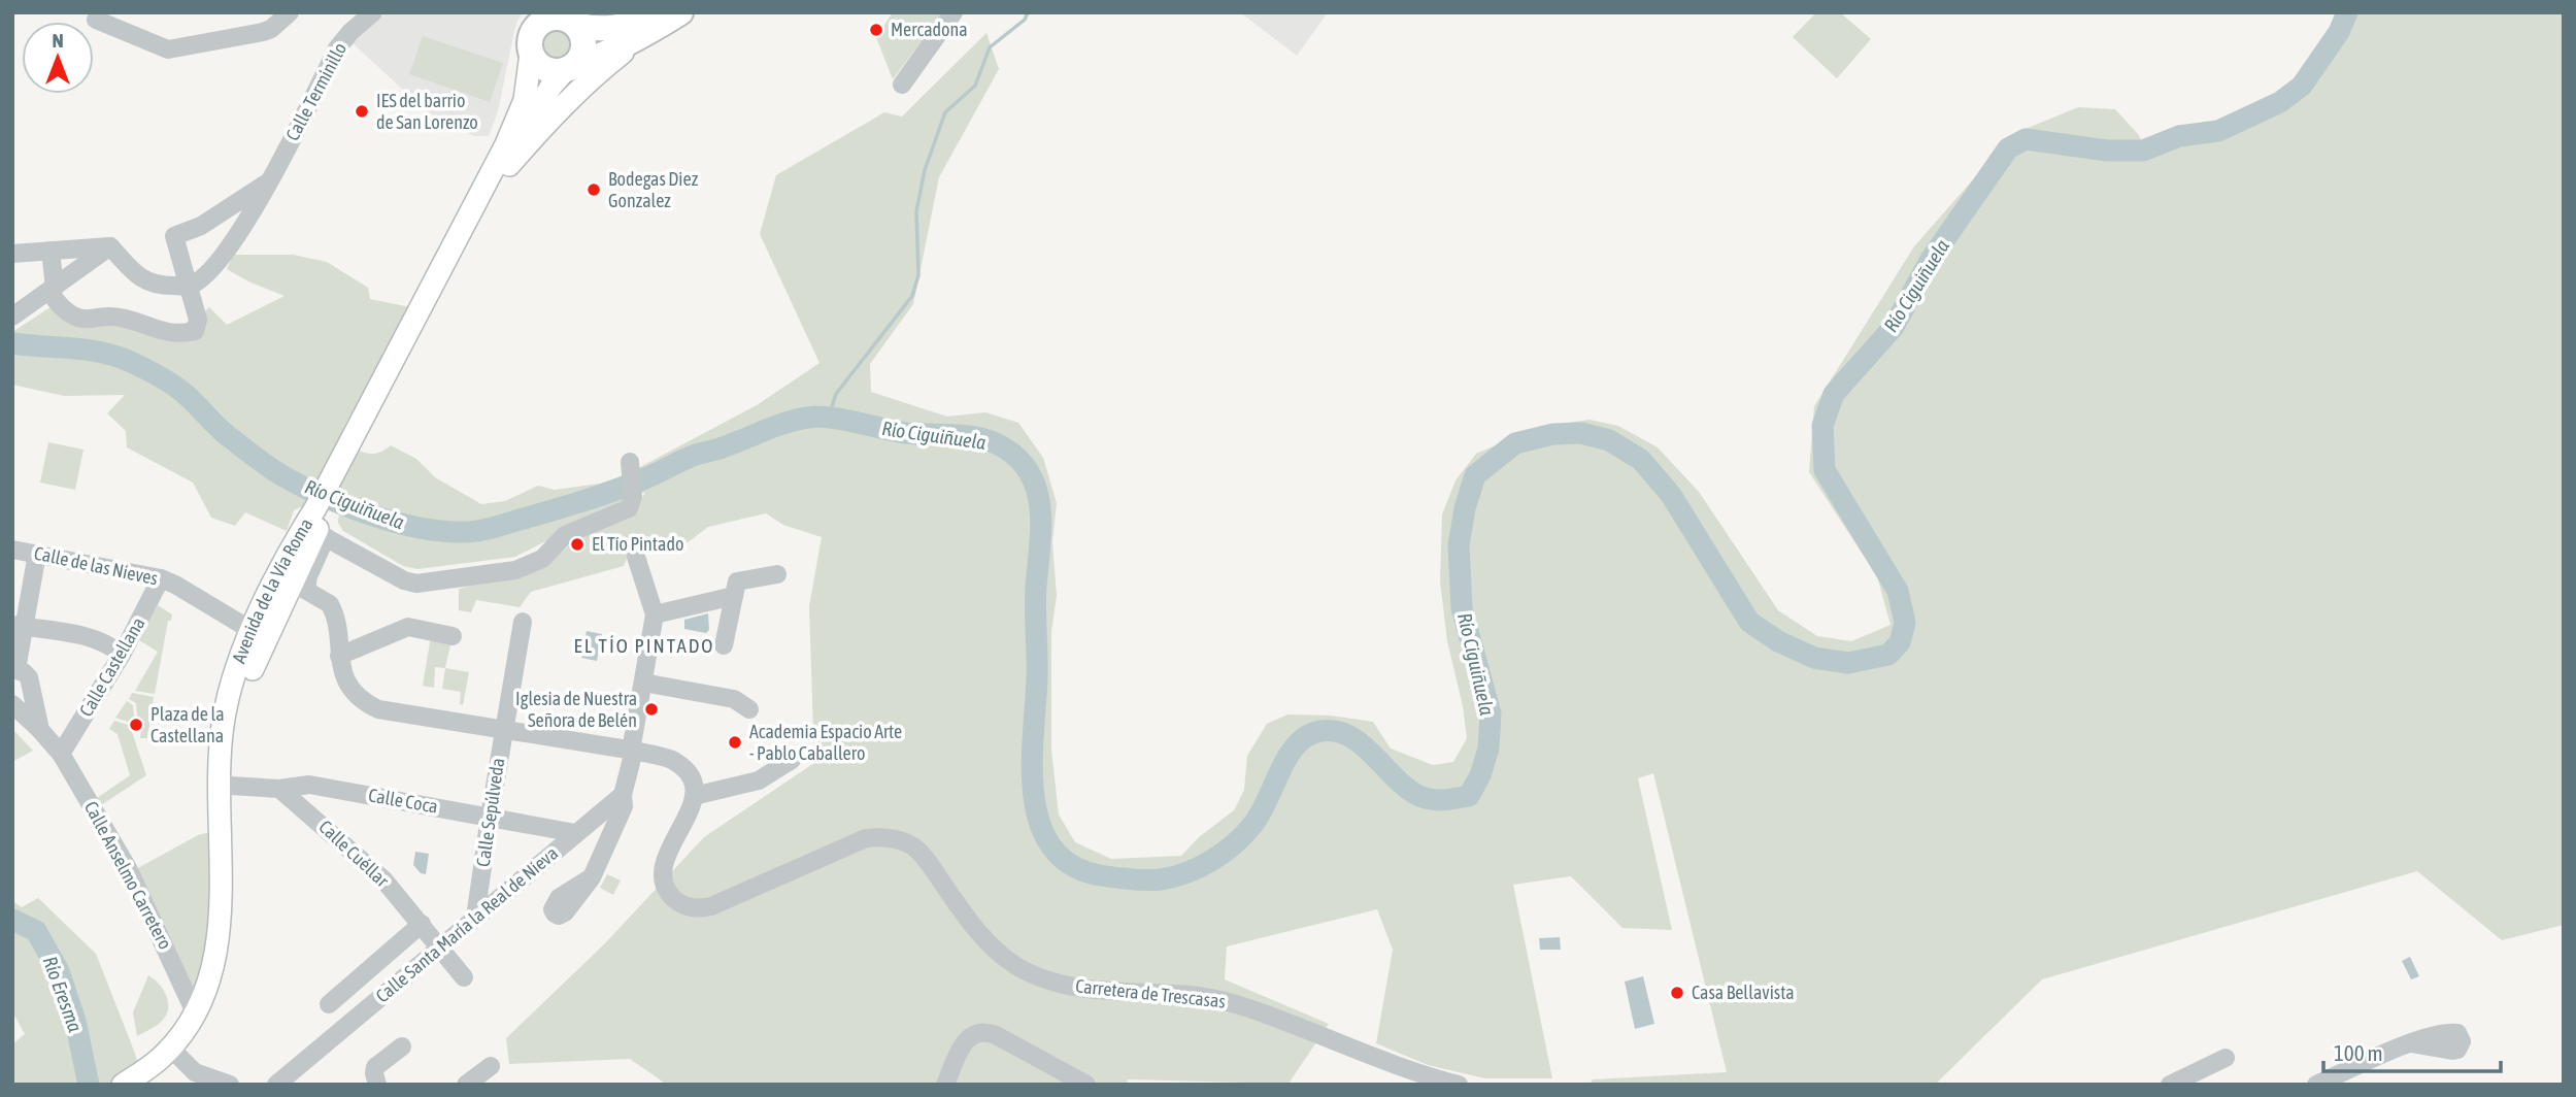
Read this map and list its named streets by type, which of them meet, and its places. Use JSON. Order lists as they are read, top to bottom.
{
  "streets": {
    "main road": ["Avenida de la Vía Roma"],
    "street": [
      "Calle Terminillo",
      "Calle de las Nieves",
      "Calle Castellana",
      "Calle Coca",
      "Calle Sepúlveda",
      "Calle Cuéllar",
      "Calle Anselmo Carretero",
      "Calle Santa María la Real de Nieva",
      "Carretera de Trescasas"
    ]
  },
  "crossings": [
    ["Calle de las Nieves", "Avenida de la Vía Roma"],
    ["Calle de las Nieves", "Calle Castellana"],
    ["Avenida de la Vía Roma", "Calle Coca"],
    ["Avenida de la Vía Roma", "Calle Anselmo Carretero"],
    ["Calle Castellana", "Calle Anselmo Carretero"],
    ["Calle Coca", "Calle Sepúlveda"],
    ["Calle Coca", "Calle Cuéllar"],
    ["Calle Coca", "Calle Santa María la Real de Nieva"],
    ["Calle Sepúlveda", "Calle Santa María la Real de Nieva"],
    ["Calle Cuéllar", "Calle Santa María la Real de Nieva"]
  ],
  "districts": ["EL TÍO PINTADO"],
  "water": ["Río Ciguiñuela", "Río Eresma"],
  "places": [
    "Mercadona",
    "IES del barrio de San Lorenzo",
    "Bodegas Diez Gonzalez",
    "El Tío Pintado",
    "Iglesia de Nuestra Señora de Belén",
    "Plaza de la Castellana",
    "Academia Espacio Arte - Pablo Caballero",
    "Casa Bellavista"
  ],
  "scale_bar": "100 m",
  "north": "top"
}
